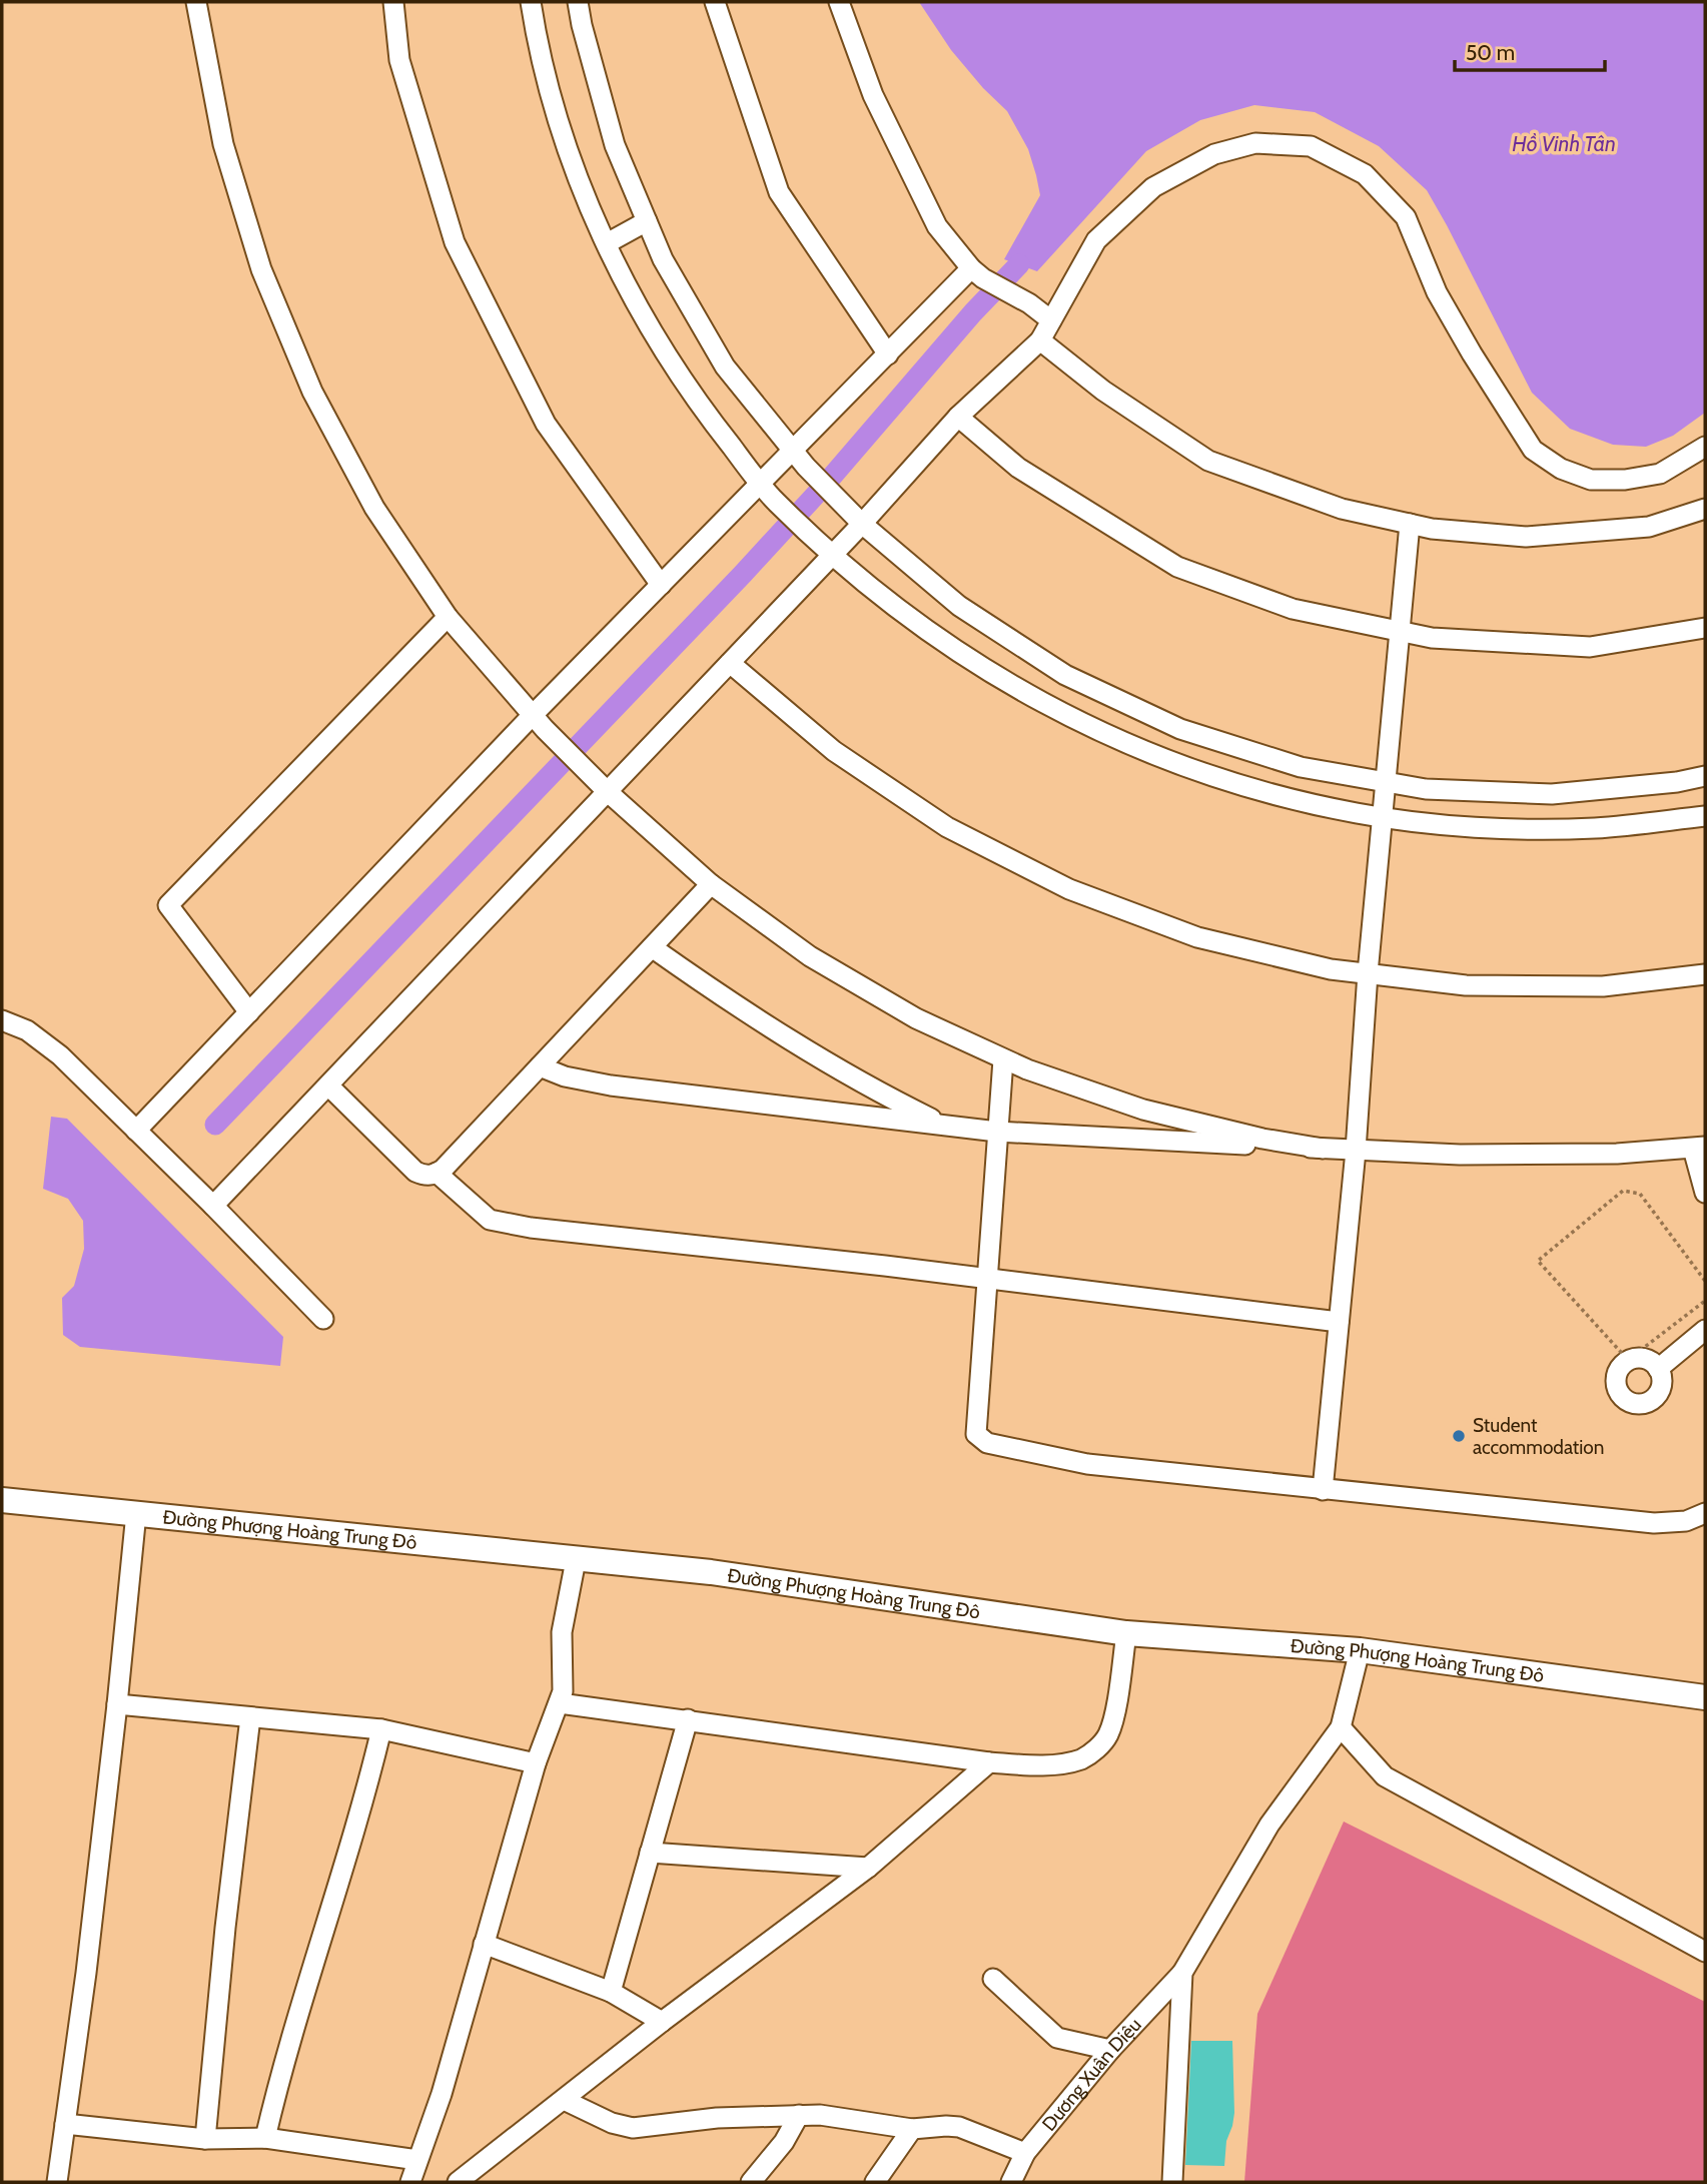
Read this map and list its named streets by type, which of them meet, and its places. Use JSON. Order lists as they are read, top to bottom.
{
  "streets": {
    "street": ["Đường Phượng Hoàng Trung Đô", "Dương Xuân Diệu"]
  },
  "water": ["Hồ Vinh Tân"],
  "places": ["Student accommodation"],
  "scale_bar": "50 m"
}
